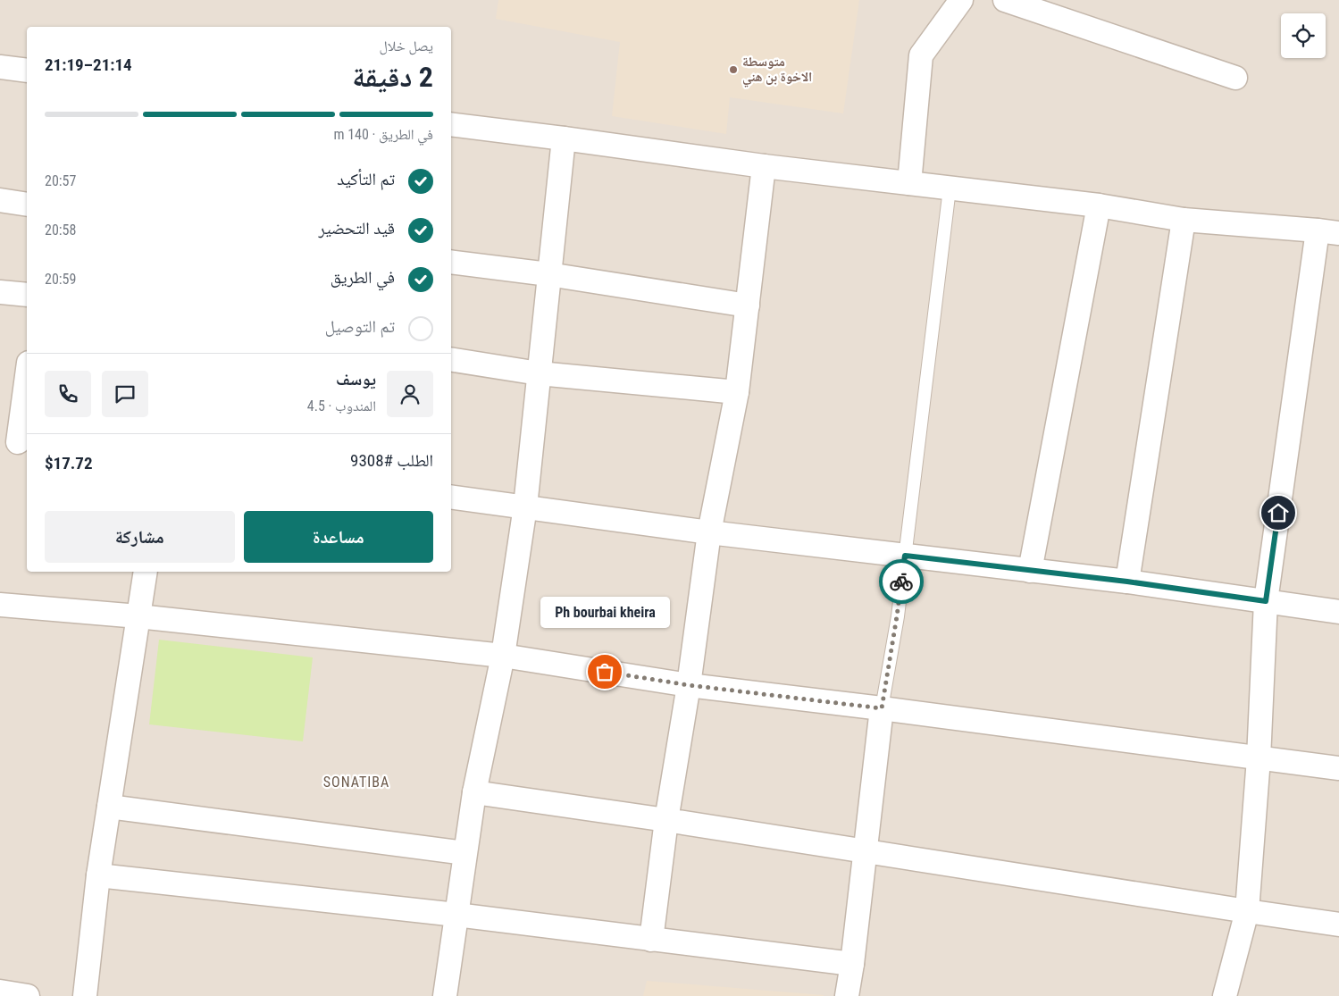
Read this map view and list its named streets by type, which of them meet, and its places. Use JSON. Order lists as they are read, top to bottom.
{
  "districts": ["SONATIBA"],
  "places": ["متوسطة الاخوة بن هني", "Ph bourbai kheira"],
  "page": {
    "heading": ["2 دقيقة", "يصل خلال", "21:14–21:19"],
    "panel": [
      "يوسف",
      "المندوب · 4.5",
      "الطلب #9308",
      "$17.72"
    ],
    "bar": "في الطريق · 140 m",
    "list": [
      ["تم التأكيد", "20:57"],
      ["قيد التحضير", "20:58"],
      ["في الطريق", "20:59"],
      "تم التوصيل"
    ],
    "buttons": ["مساعدة", "مشاركة"],
    "bubble": "Ph bourbai kheira"
  }
}
